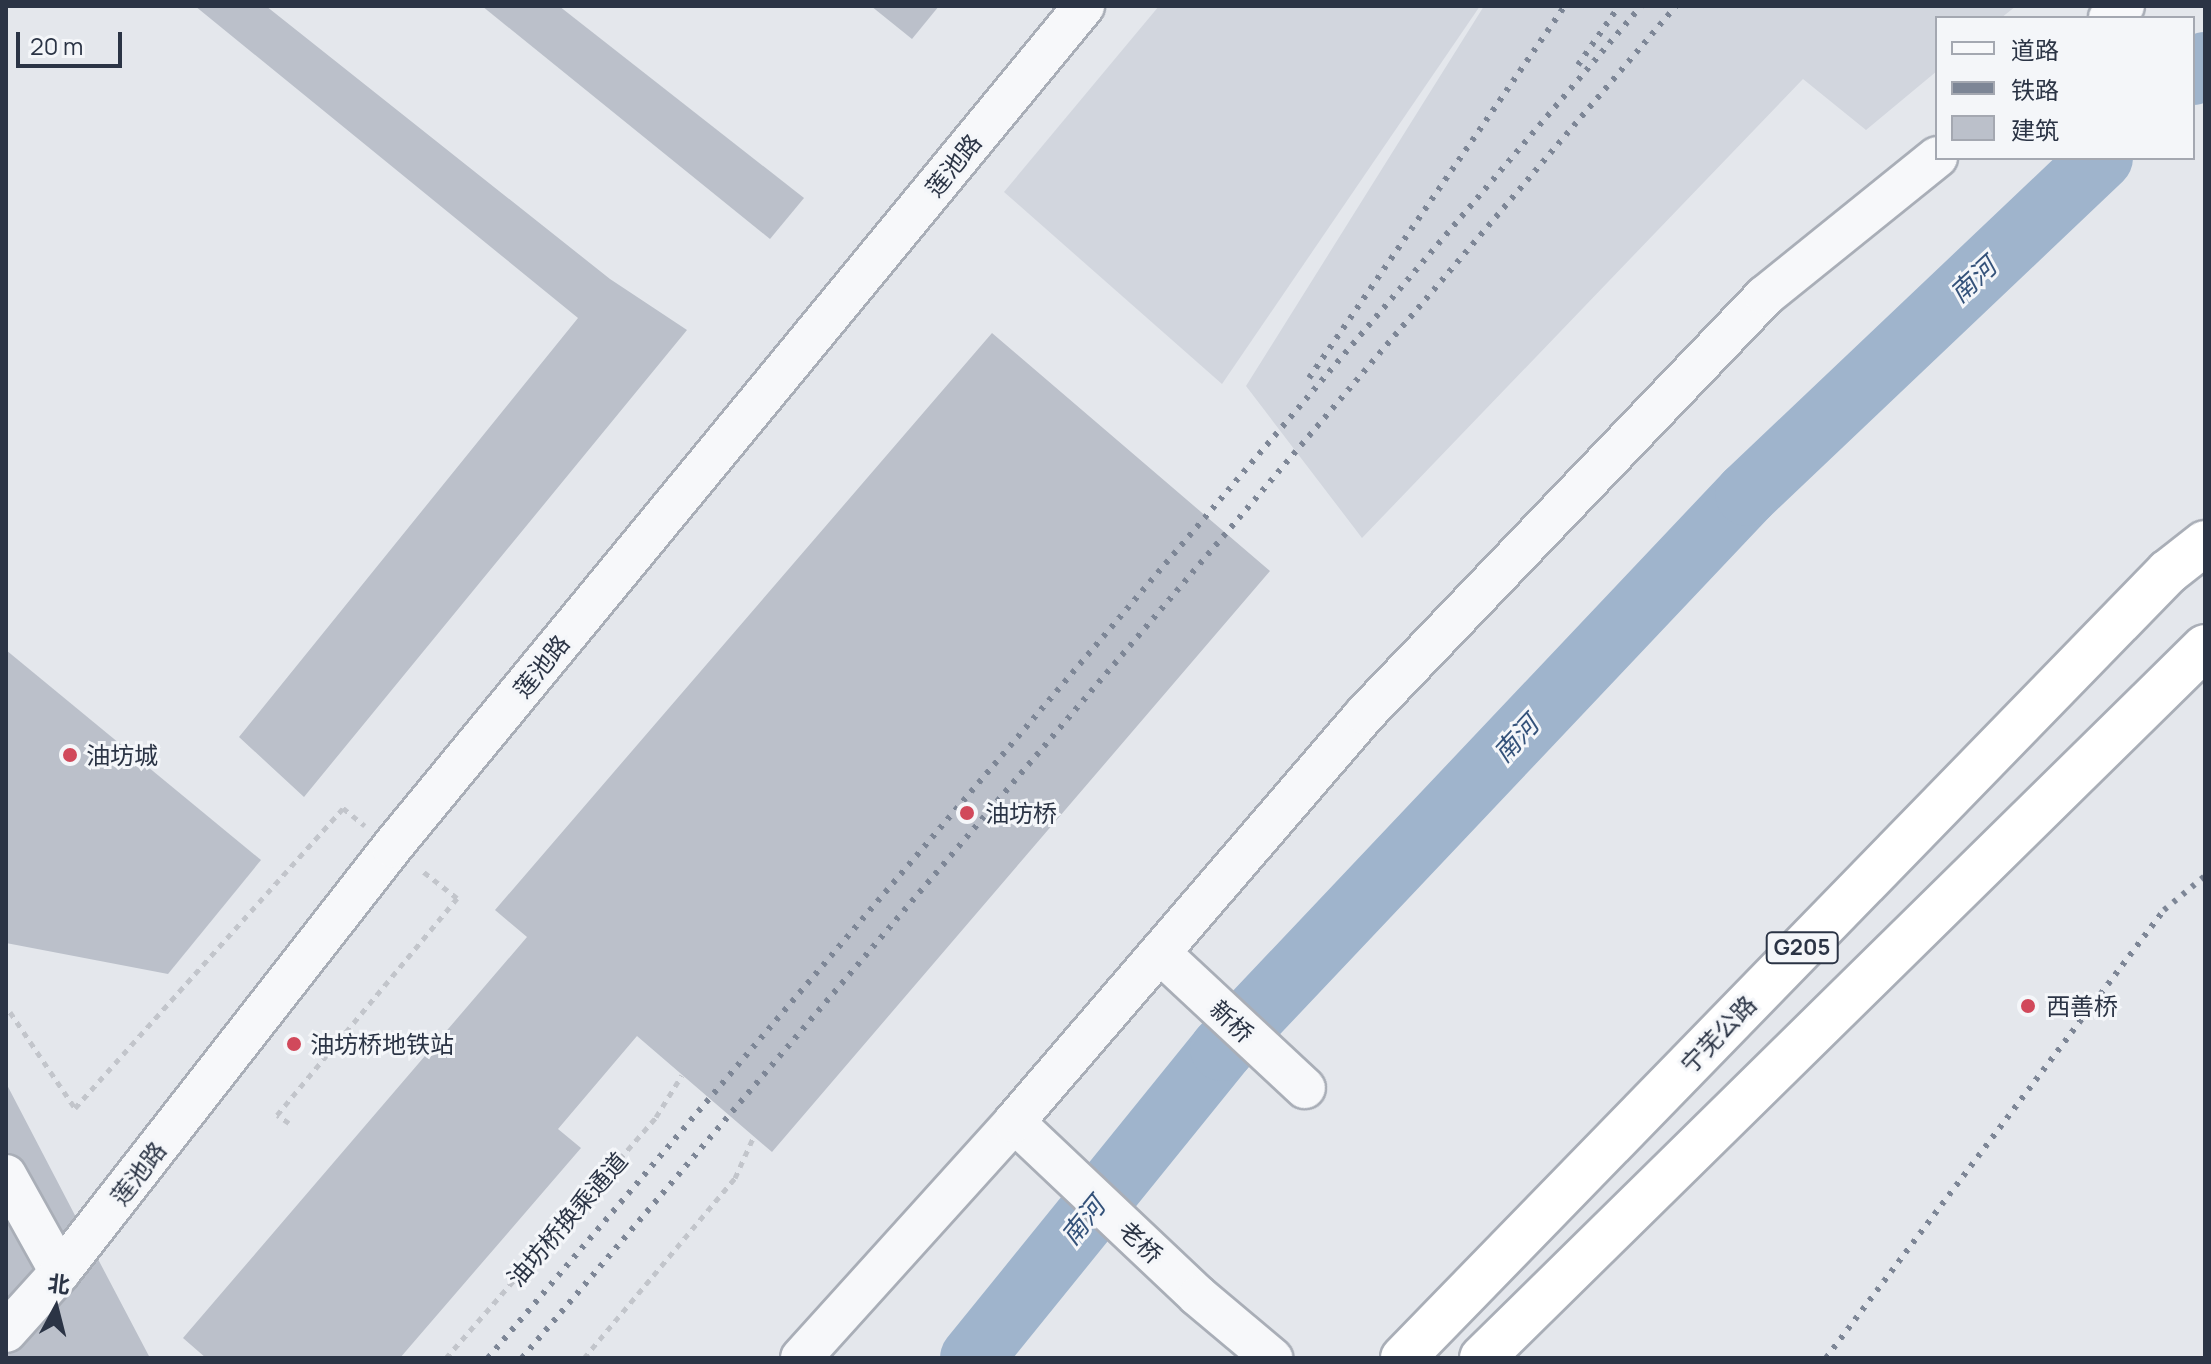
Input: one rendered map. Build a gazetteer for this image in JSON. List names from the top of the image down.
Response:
{
  "streets": {
    "highway": ["G205", "宁芜公路"],
    "street": ["莲池路", "新桥", "老桥"],
    "path": ["油坊桥换乘通道"]
  },
  "water": ["南河"],
  "places": [
    "油坊城",
    "油坊桥",
    "西善桥",
    "油坊桥地铁站"
  ],
  "legend": ["道路", "铁路", "建筑"],
  "scale_bar": "20 m",
  "north": "top"
}
